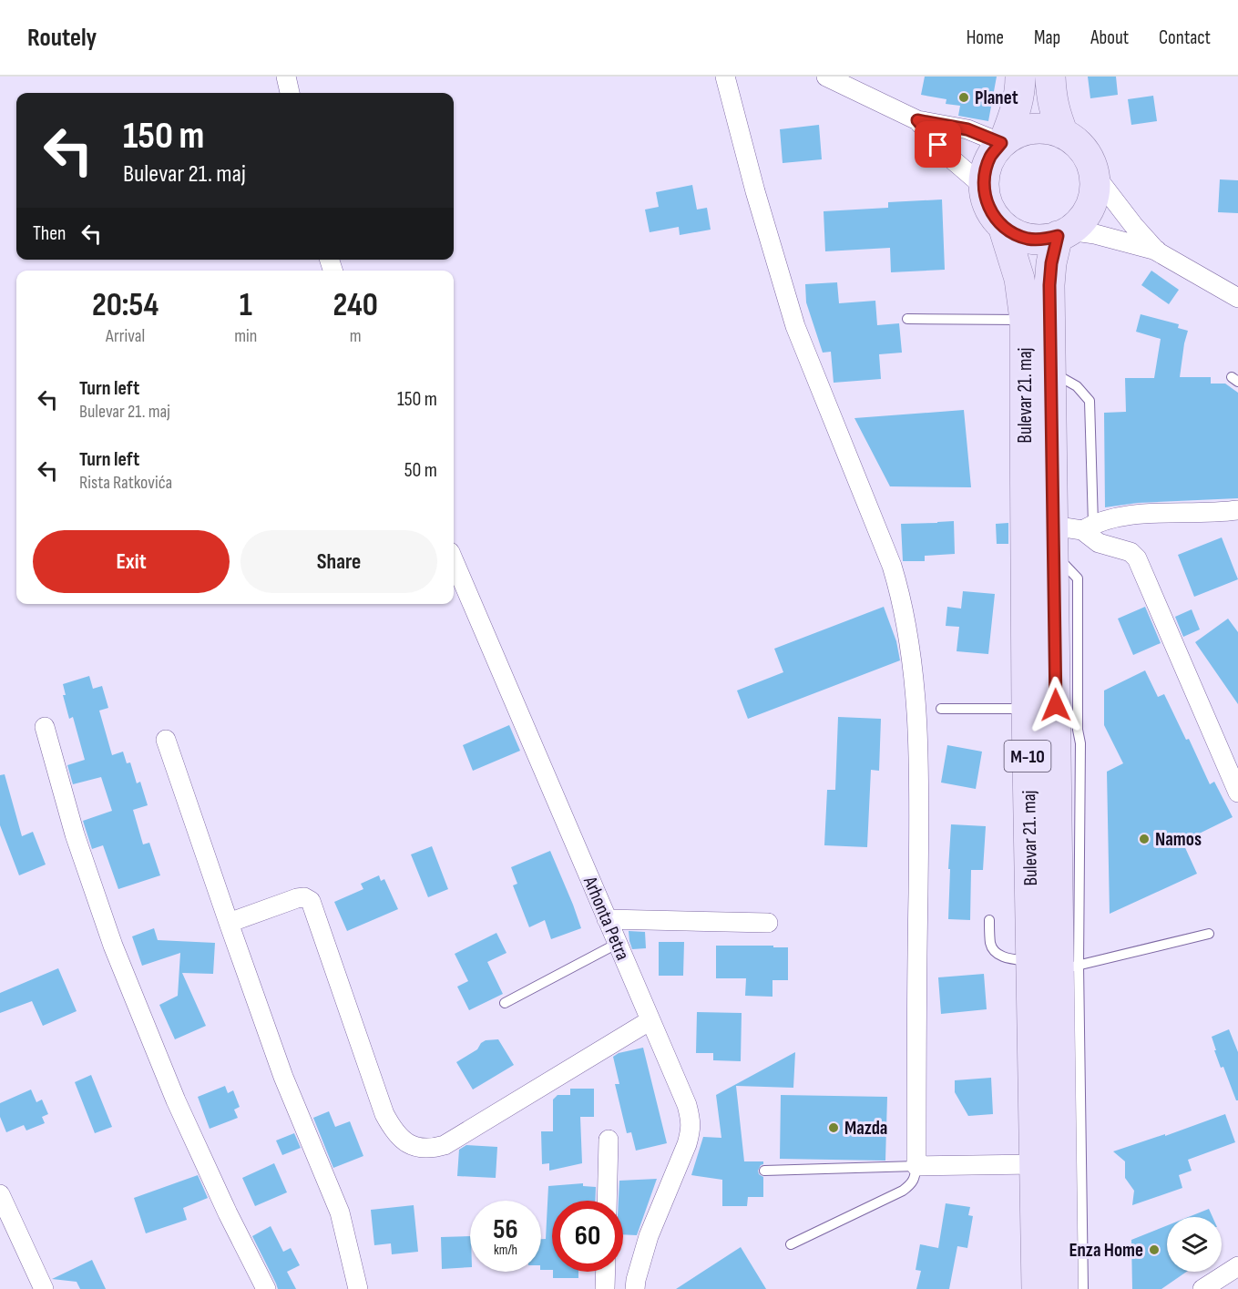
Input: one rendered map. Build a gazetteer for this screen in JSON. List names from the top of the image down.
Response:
{
  "streets": {
    "main road": ["Bulevar 21. maj", "M-10"],
    "street": ["Arhonta Petra"]
  },
  "places": [
    "Planet",
    "Namos",
    "Mazda",
    "Enza Home"
  ],
  "page": {
    "header": "Routely",
    "nav": [
      "Home",
      "Map",
      "About",
      "Contact"
    ],
    "turn": ["150 m", "Bulevar 21. maj"],
    "then": "Then",
    "eta": [
      "20:54",
      "Arrival",
      "1",
      "min",
      "240",
      "m"
    ],
    "list": [
      {
        "name": "Turn left",
        "note": "Bulevar 21. maj",
        "value": "150 m"
      },
      {
        "name": "Turn left",
        "note": "Rista Ratkovića",
        "value": "50 m"
      }
    ],
    "buttons": ["Exit", "Share"],
    "speed": "56 km/h",
    "limit": "60"
  }
}
